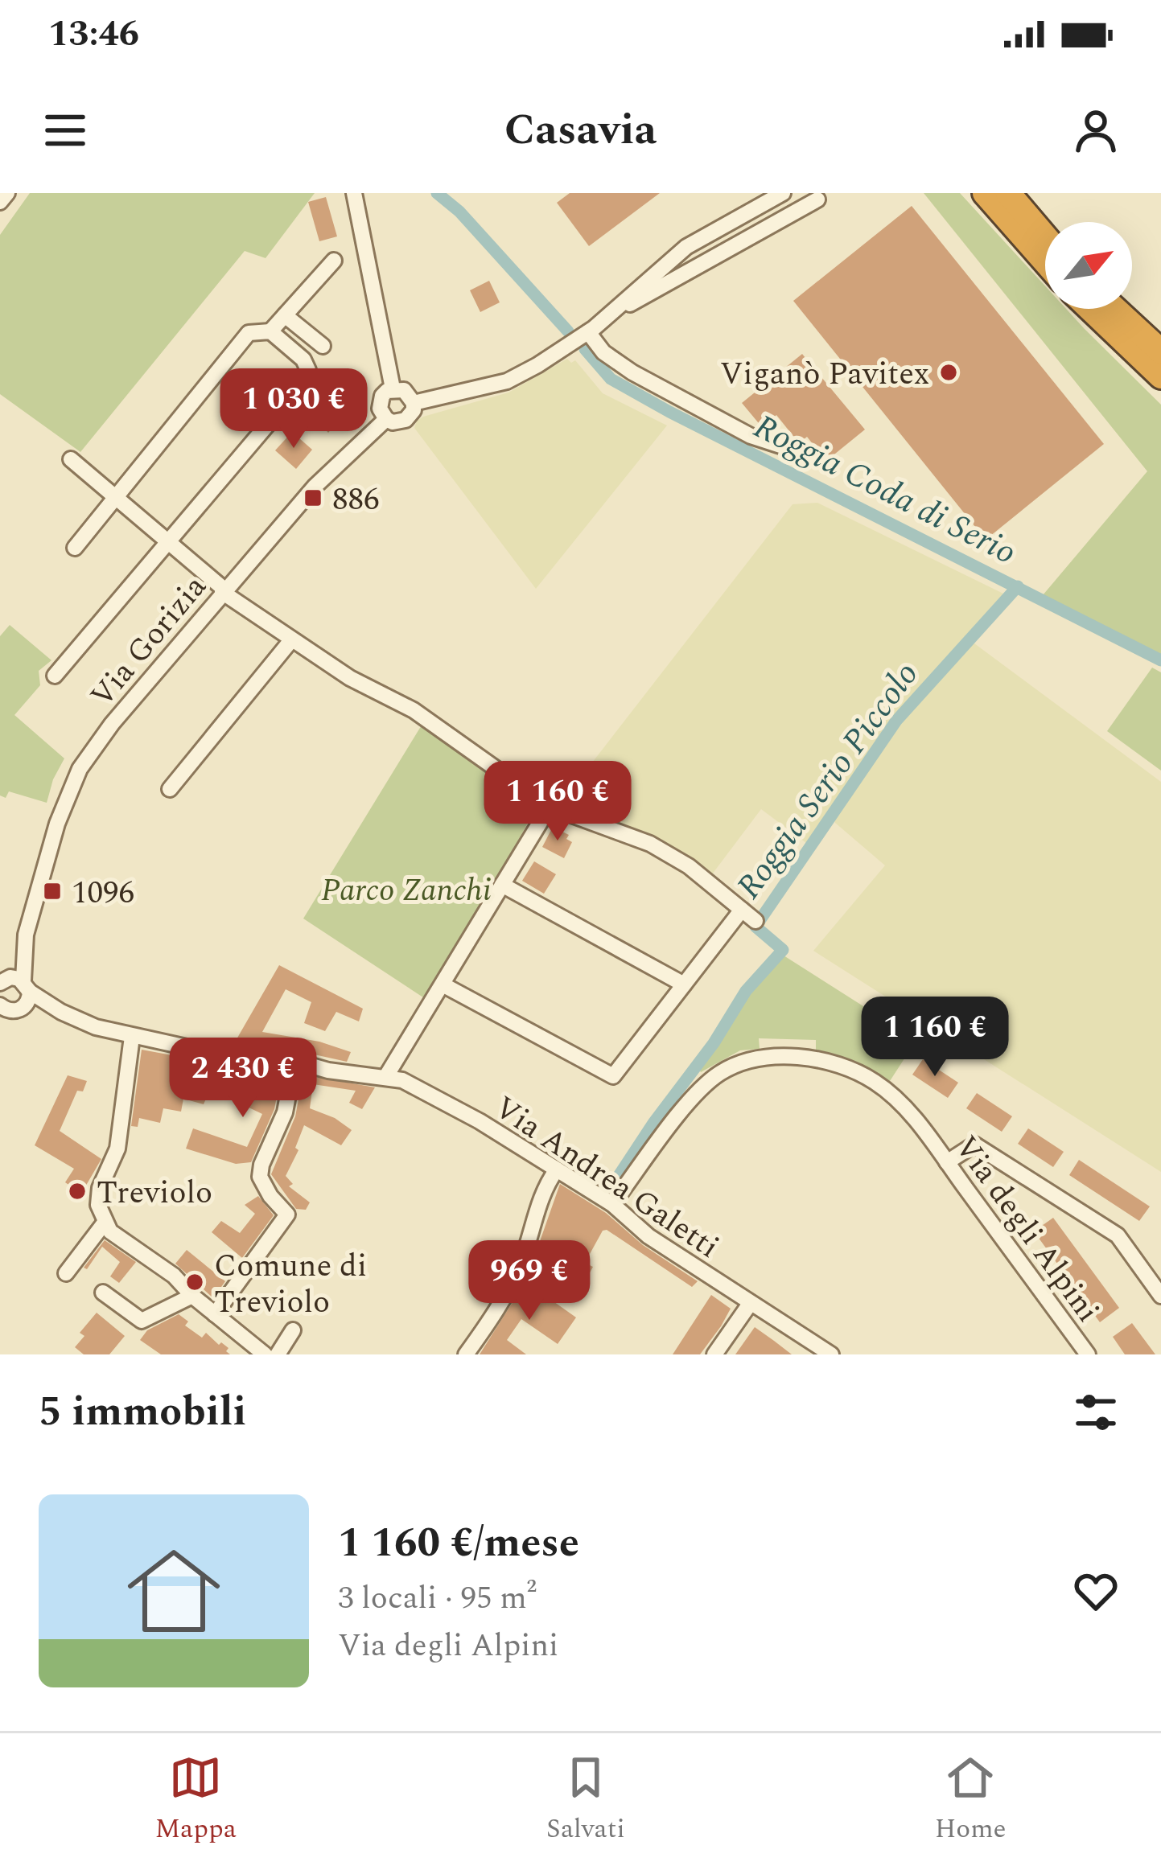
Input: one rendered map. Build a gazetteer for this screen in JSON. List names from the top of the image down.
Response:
{
  "streets": {
    "street": ["Via Gorizia", "Via Andrea Galetti", "Via degli Alpini"]
  },
  "crossings": [
    ["Via Gorizia", "Via Andrea Galetti"],
    ["Via Andrea Galetti", "Via degli Alpini"]
  ],
  "water": ["Roggia Coda di Serio", "Roggia Serio Piccolo"],
  "parks": ["Parco Zanchi"],
  "places": {
    "other": ["Viganò Pavitex", "Treviolo", "Comune di Treviolo"],
    "transit": ["886", "1096"]
  },
  "north": "top right",
  "page": {
    "status": "13:46",
    "header": "Casavia",
    "price": [
      "1 030 €",
      "1 160 €",
      "1 160 €",
      "2 430 €",
      "969 €"
    ],
    "heading": "5 immobili",
    "list": [
      {
        "name": "1 160 €/mese",
        "note": "3 locali · 95 m² · Via degli Alpini"
      }
    ],
    "tabs": ["Mappa", "Salvati", "Home"]
  }
}
